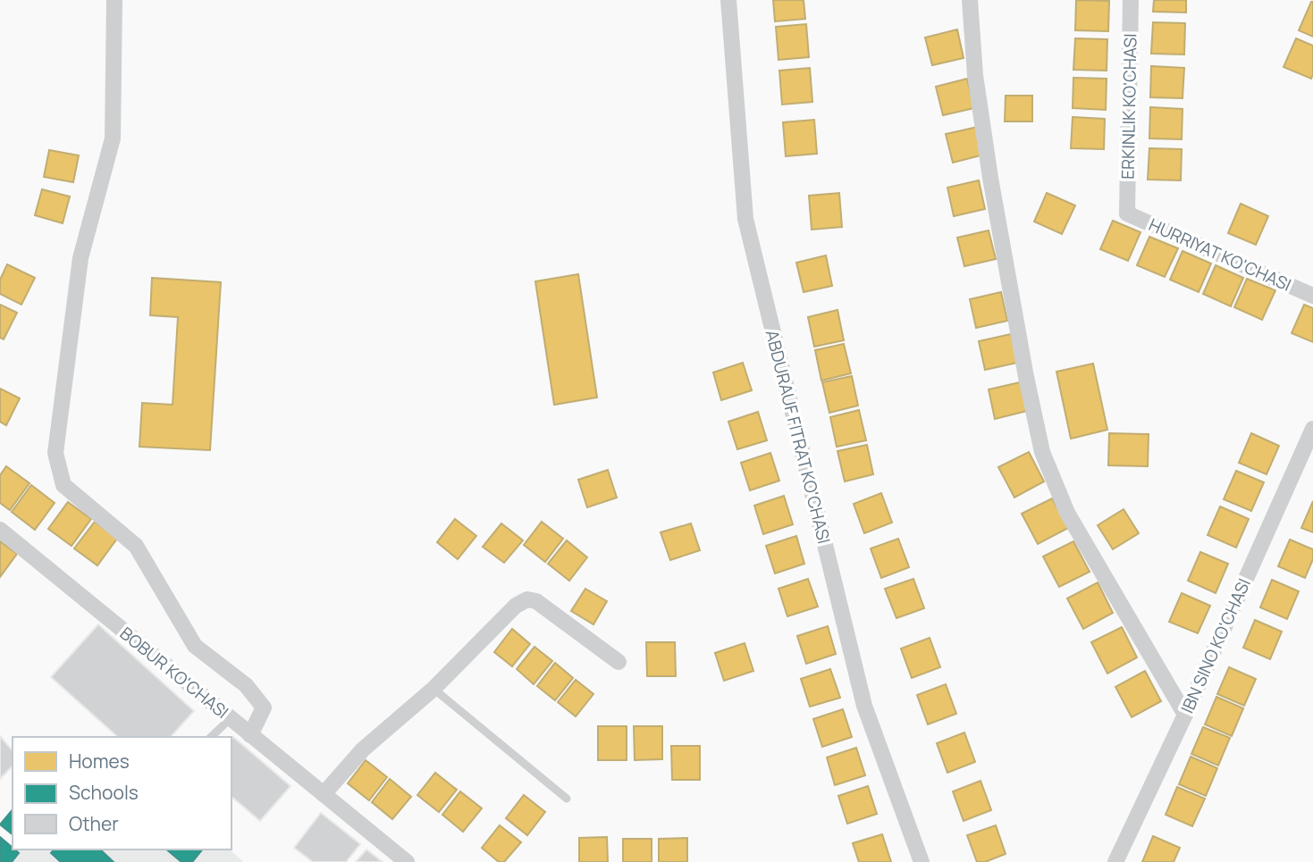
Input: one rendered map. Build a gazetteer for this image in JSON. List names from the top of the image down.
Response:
{
  "streets": {
    "street": [
      "ERKINLIK KO'CHASI",
      "HURRIYAT KO'CHASI",
      "ABDURAUF FITRAT KO'CHASI",
      "IBN SINO KO'CHASI",
      "BOBUR KO'CHASI"
    ]
  },
  "crossings": [
    ["ERKINLIK KO'CHASI", "HURRIYAT KO'CHASI"]
  ],
  "legend": ["Homes", "Schools", "Other"]
}
